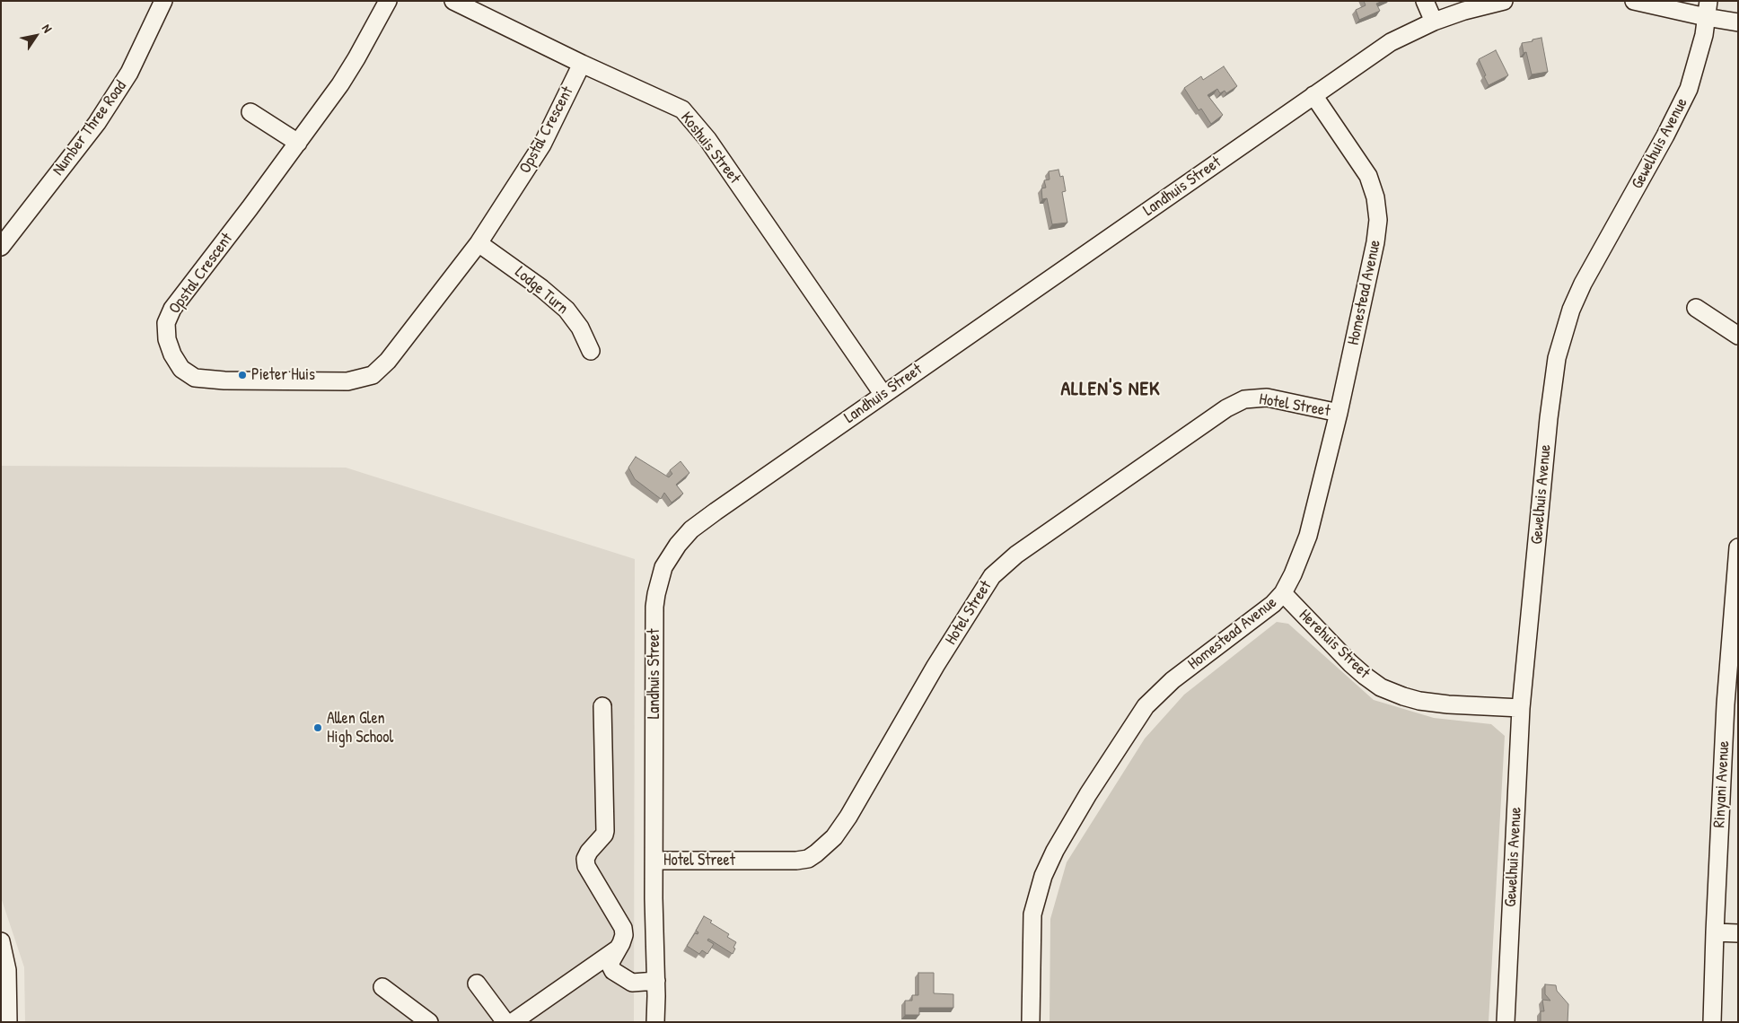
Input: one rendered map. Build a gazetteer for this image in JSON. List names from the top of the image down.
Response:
{
  "streets": {
    "street": [
      "Number Three Road",
      "Opstal Crescent",
      "Gewelhuis Avenue",
      "Koshuis Street",
      "Landhuis Street",
      "Lodge Turn",
      "Homestead Avenue",
      "Hotel Street",
      "Herehuis Street",
      "Rinyani Avenue"
    ]
  },
  "crossings": [
    ["Opstal Crescent", "Koshuis Street"],
    ["Opstal Crescent", "Lodge Turn"],
    ["Gewelhuis Avenue", "Herehuis Street"],
    ["Koshuis Street", "Landhuis Street"],
    ["Landhuis Street", "Homestead Avenue"],
    ["Landhuis Street", "Hotel Street"],
    ["Homestead Avenue", "Hotel Street"],
    ["Homestead Avenue", "Herehuis Street"]
  ],
  "districts": ["ALLEN'S NEK"],
  "places": ["Pieter Huis", "Allen Glen High School"],
  "north": "top right"
}
